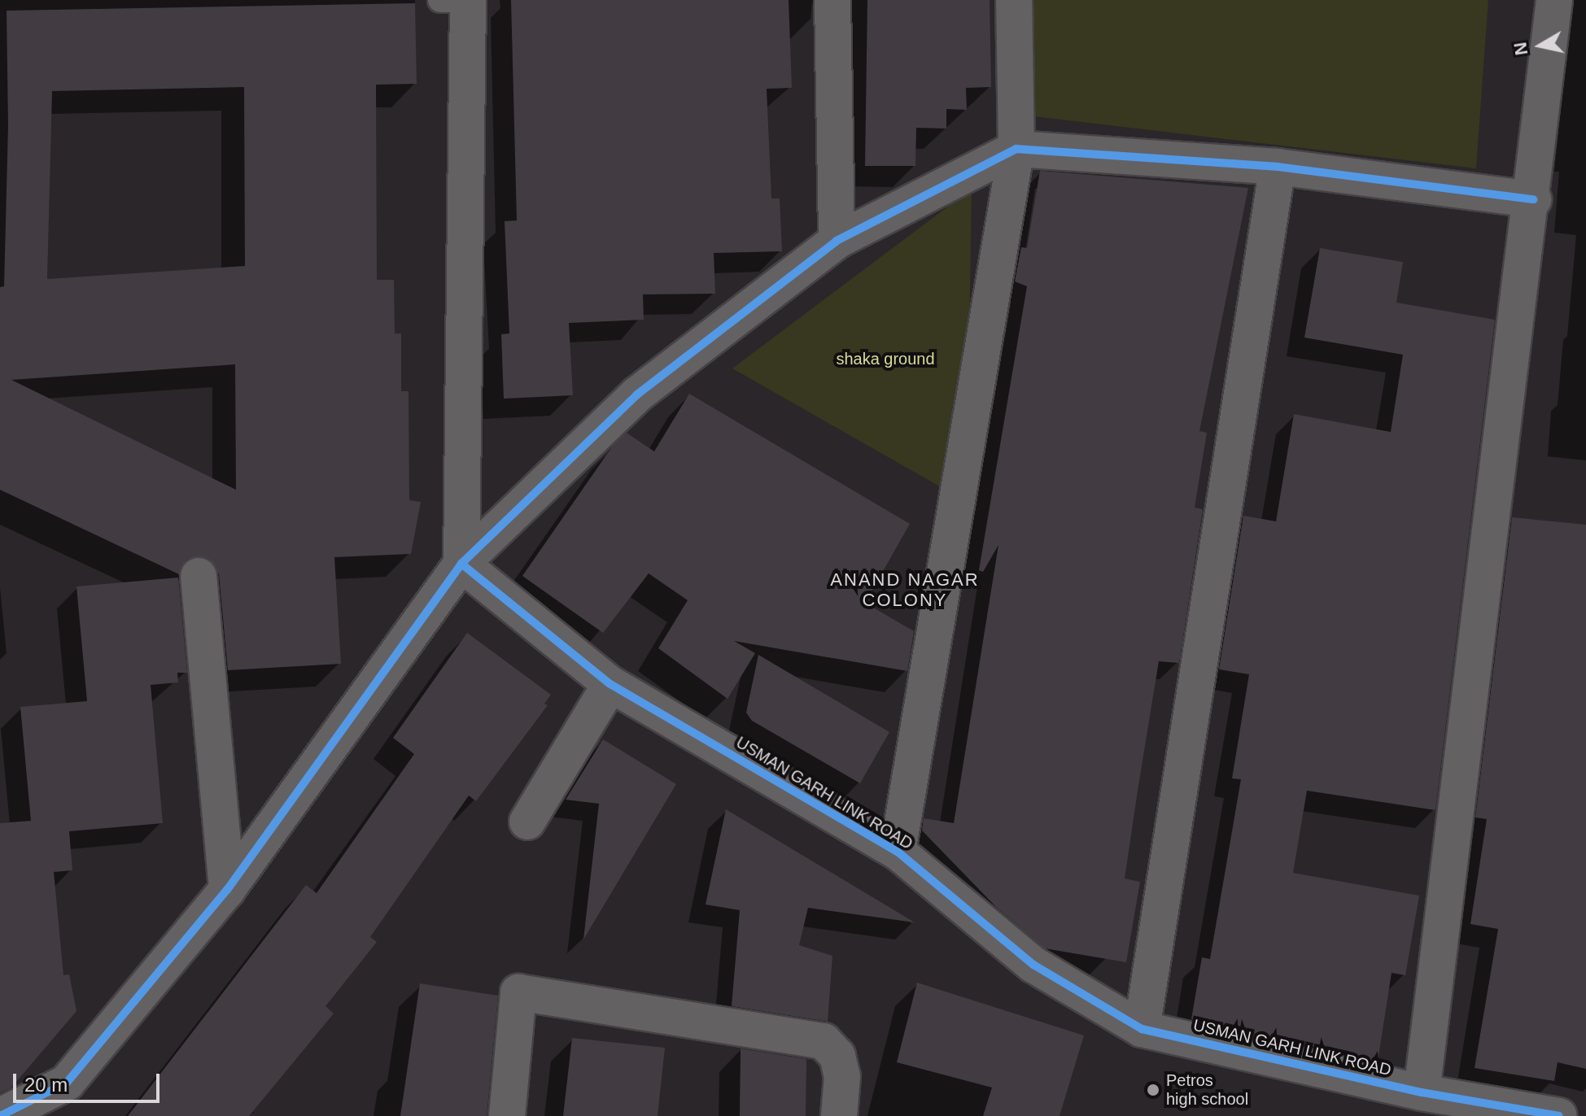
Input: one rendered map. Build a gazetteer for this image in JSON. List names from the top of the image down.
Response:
{
  "streets": {
    "street": ["USMAN GARH LINK ROAD"]
  },
  "districts": ["ANAND NAGAR COLONY"],
  "parks": ["shaka ground"],
  "places": ["Petros high school"],
  "scale_bar": "20 m",
  "north": "left"
}
